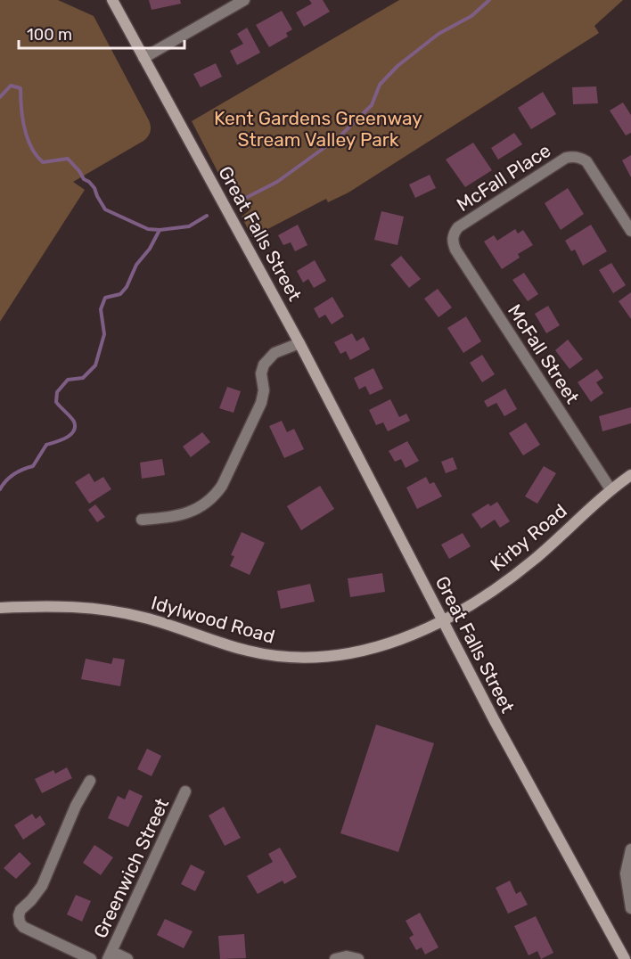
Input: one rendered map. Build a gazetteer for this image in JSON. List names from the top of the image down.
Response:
{
  "streets": {
    "main road": ["Great Falls Street", "Kirby Road", "Idylwood Road"],
    "street": ["McFall Place", "McFall Street", "Greenwich Street"]
  },
  "crossings": [
    ["McFall Place", "McFall Street"],
    ["Great Falls Street", "Kirby Road"],
    ["Great Falls Street", "Idylwood Road"],
    ["McFall Street", "Kirby Road"],
    ["Kirby Road", "Idylwood Road"]
  ],
  "parks": ["Kent Gardens Greenway Stream Valley Park"],
  "scale_bar": "100 m"
}
